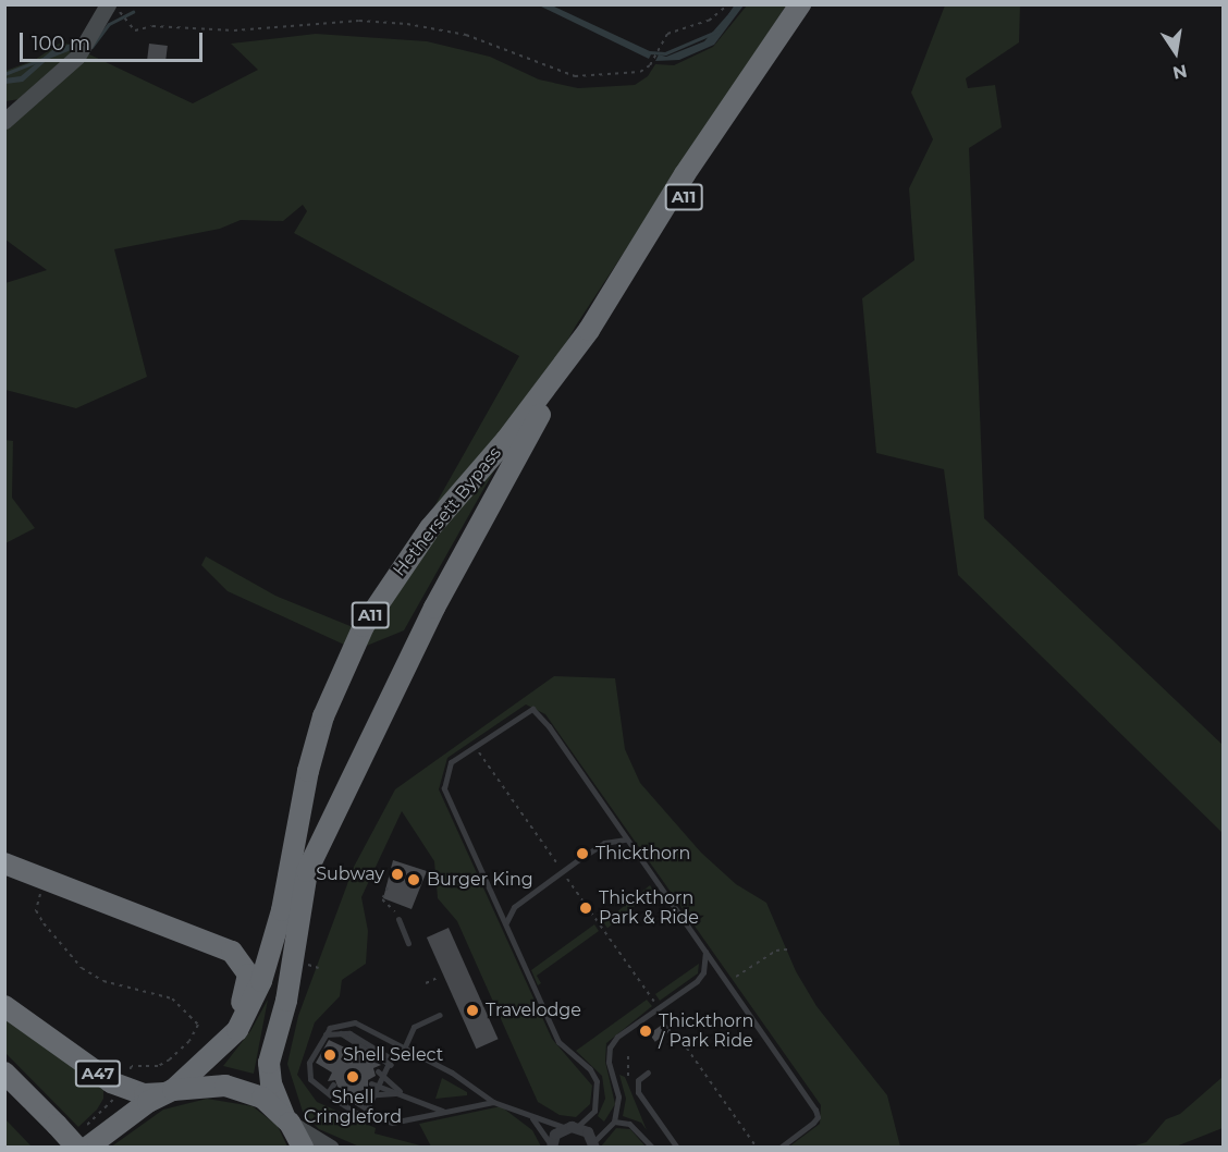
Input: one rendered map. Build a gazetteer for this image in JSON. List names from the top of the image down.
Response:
{
  "streets": {
    "highway": ["A11", "Hethersett Bypass", "A47"]
  },
  "crossings": [
    ["Hethersett Bypass", "A47"]
  ],
  "places": [
    "Thickthorn",
    "Subway",
    "Burger King",
    "Thickthorn Park & Ride",
    "Travelodge",
    "Thickthorn / Park Ride",
    "Shell Select",
    "Shell Cringleford"
  ],
  "scale_bar": "100 m",
  "north": "bottom"
}
